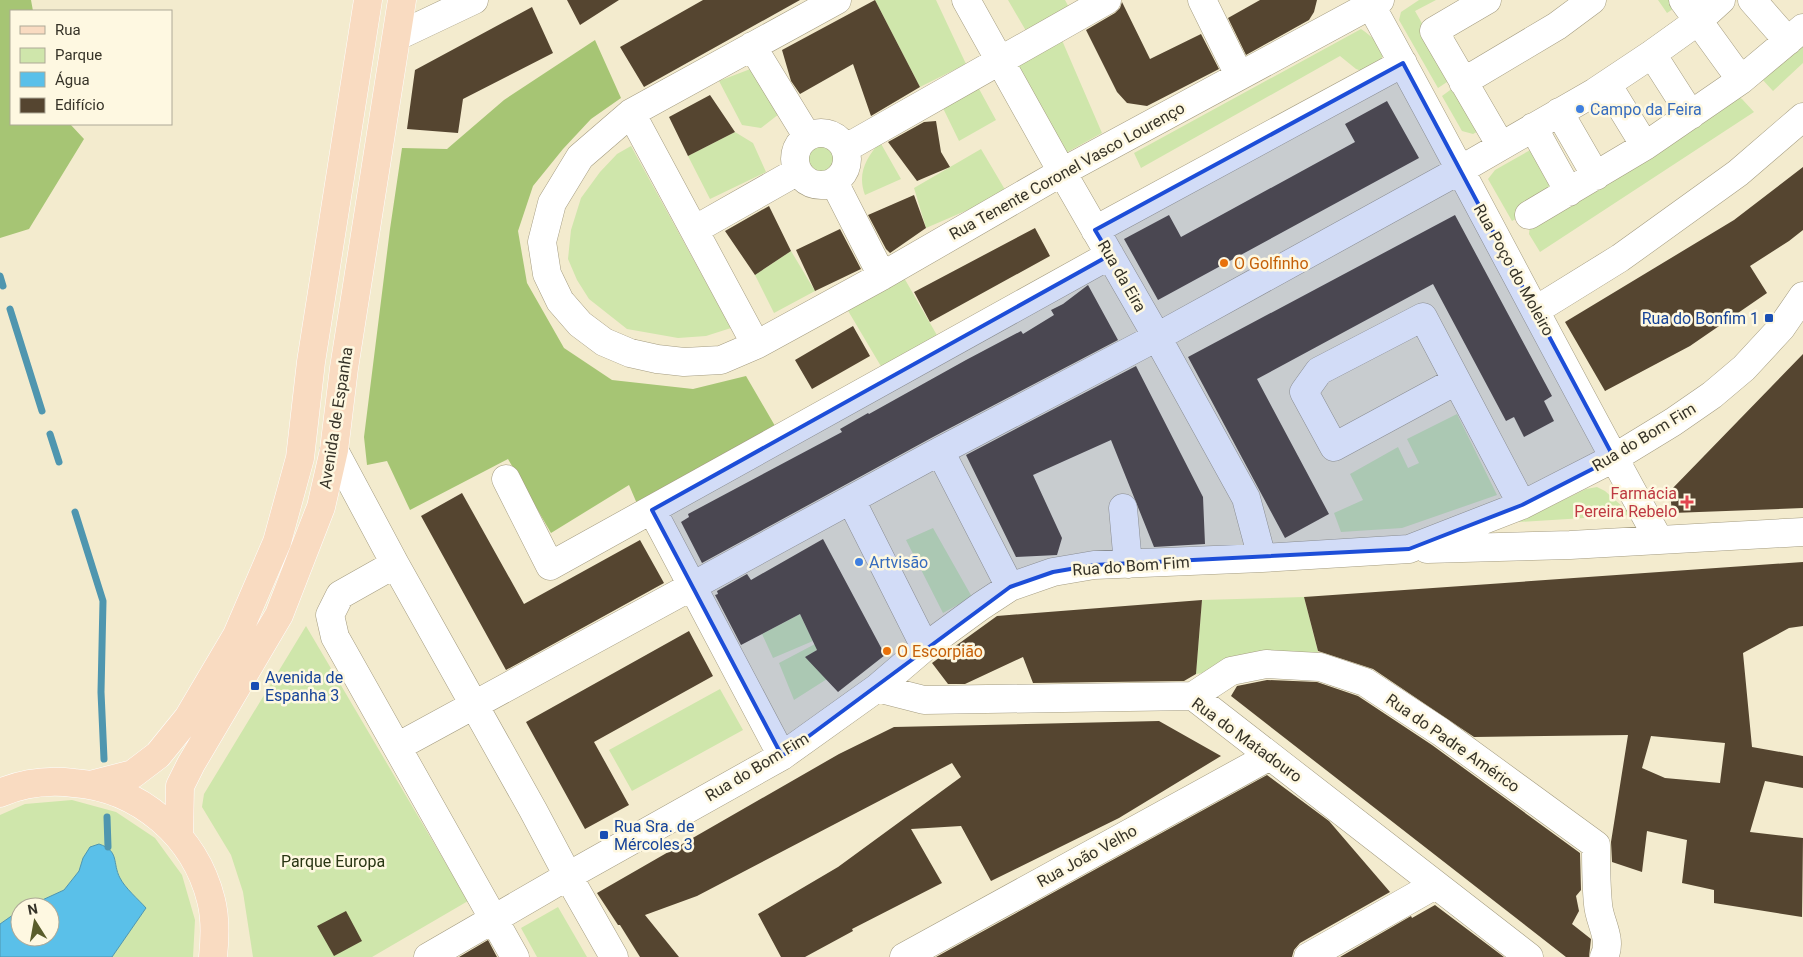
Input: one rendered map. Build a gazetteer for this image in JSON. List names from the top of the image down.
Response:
{
  "streets": {
    "main road": ["Avenida de Espanha"],
    "street": [
      "Rua Tenente Coronel Vasco Lourenço",
      "Rua Poço do Moleiro",
      "Rua da Eira",
      "Rua do Bom Fim",
      "Rua do Matadouro",
      "Rua do Padre Américo",
      "Rua João Velho"
    ]
  },
  "crossings": [
    ["Rua Tenente Coronel Vasco Lourenço", "Rua Poço do Moleiro"],
    ["Rua Tenente Coronel Vasco Lourenço", "Rua da Eira"],
    ["Rua Poço do Moleiro", "Rua do Bom Fim"],
    ["Rua da Eira", "Rua do Bom Fim"],
    ["Rua do Bom Fim", "Rua do Matadouro"],
    ["Rua do Matadouro", "Rua do Padre Américo"],
    ["Rua do Matadouro", "Rua João Velho"]
  ],
  "parks": ["Parque Europa"],
  "places": {
    "other": [
      "Campo da Feira",
      "O Golfinho",
      "Artvisão",
      "O Escorpião"
    ],
    "transit": ["Rua do Bonfim 1", "Avenida de Espanha 3", "Rua Sra. de Mércoles 3"],
    "health": ["Farmácia Pereira Rebelo"]
  },
  "legend": [
    "Rua",
    "Parque",
    "Água",
    "Edifício"
  ],
  "north": "top"
}
